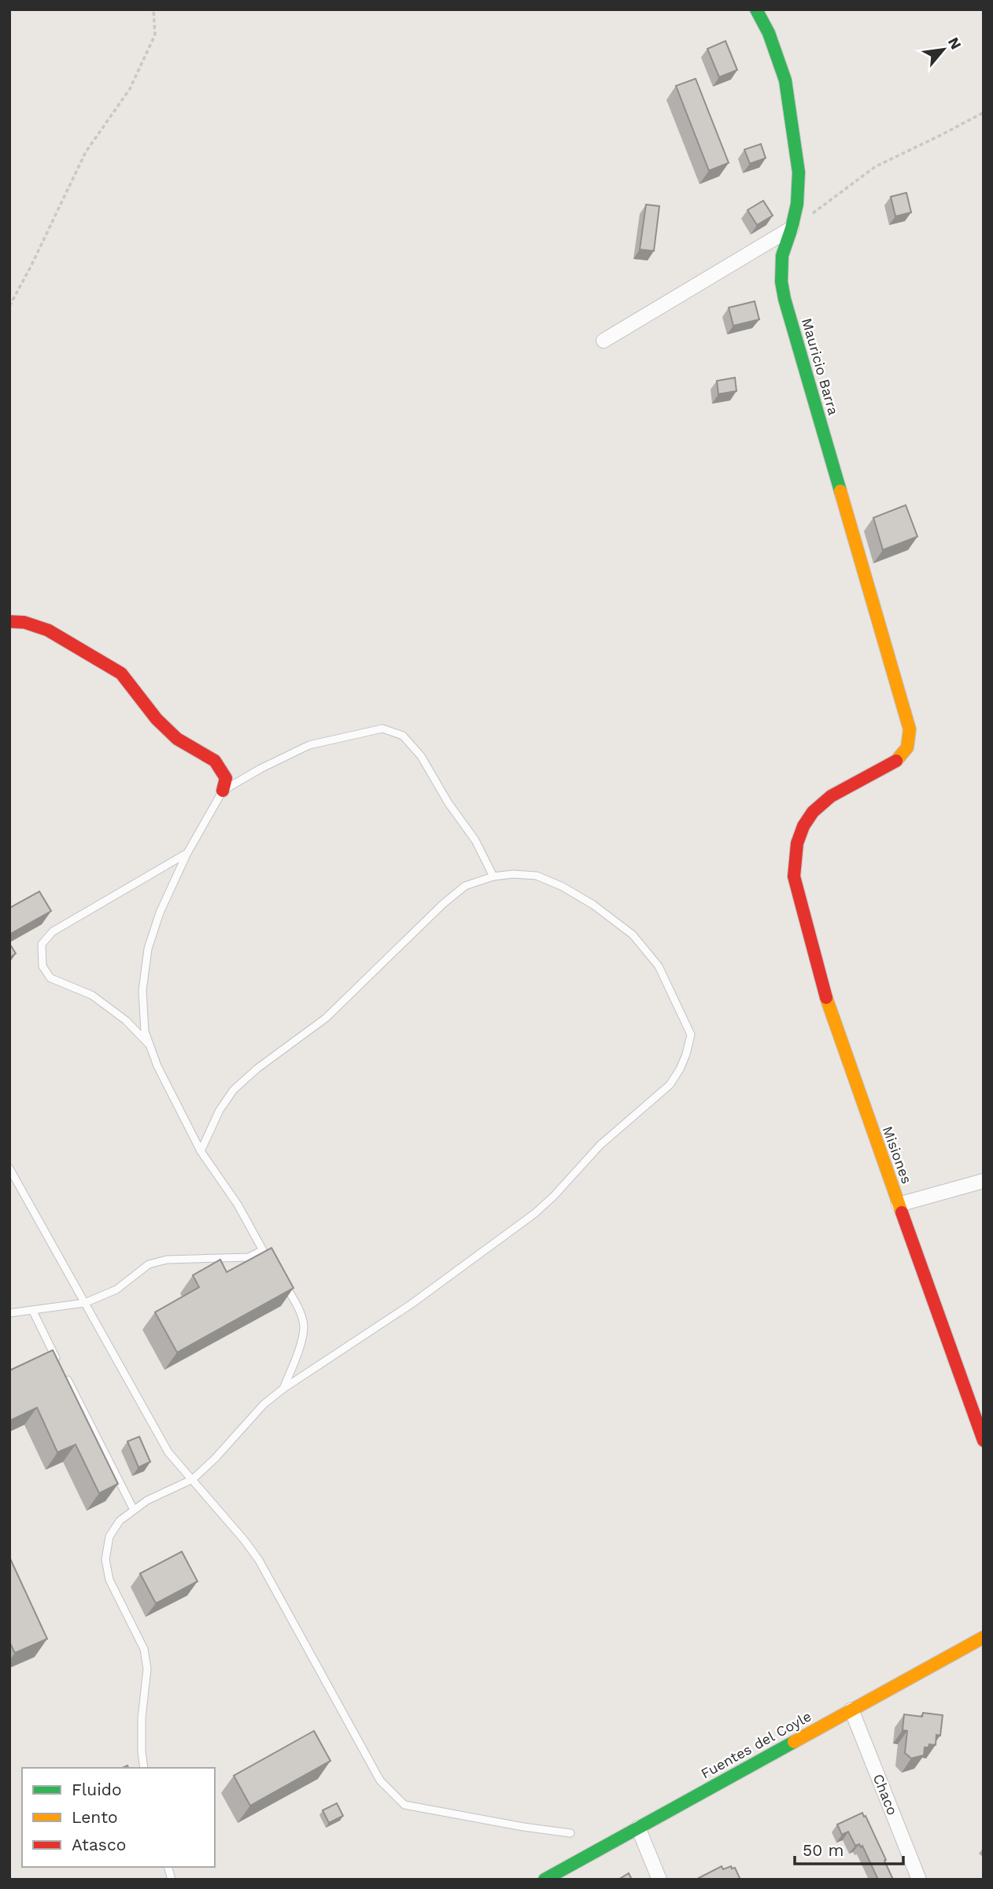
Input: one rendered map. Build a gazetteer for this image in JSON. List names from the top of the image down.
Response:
{
  "streets": {
    "street": [
      "Mauricio Barra",
      "Misiones",
      "Fuentes del Coyle",
      "Chaco"
    ]
  },
  "crossings": [
    ["Mauricio Barra", "Misiones"],
    ["Fuentes del Coyle", "Chaco"]
  ],
  "legend": ["Fluido", "Lento", "Atasco"],
  "scale_bar": "50 m",
  "north": "top right"
}
